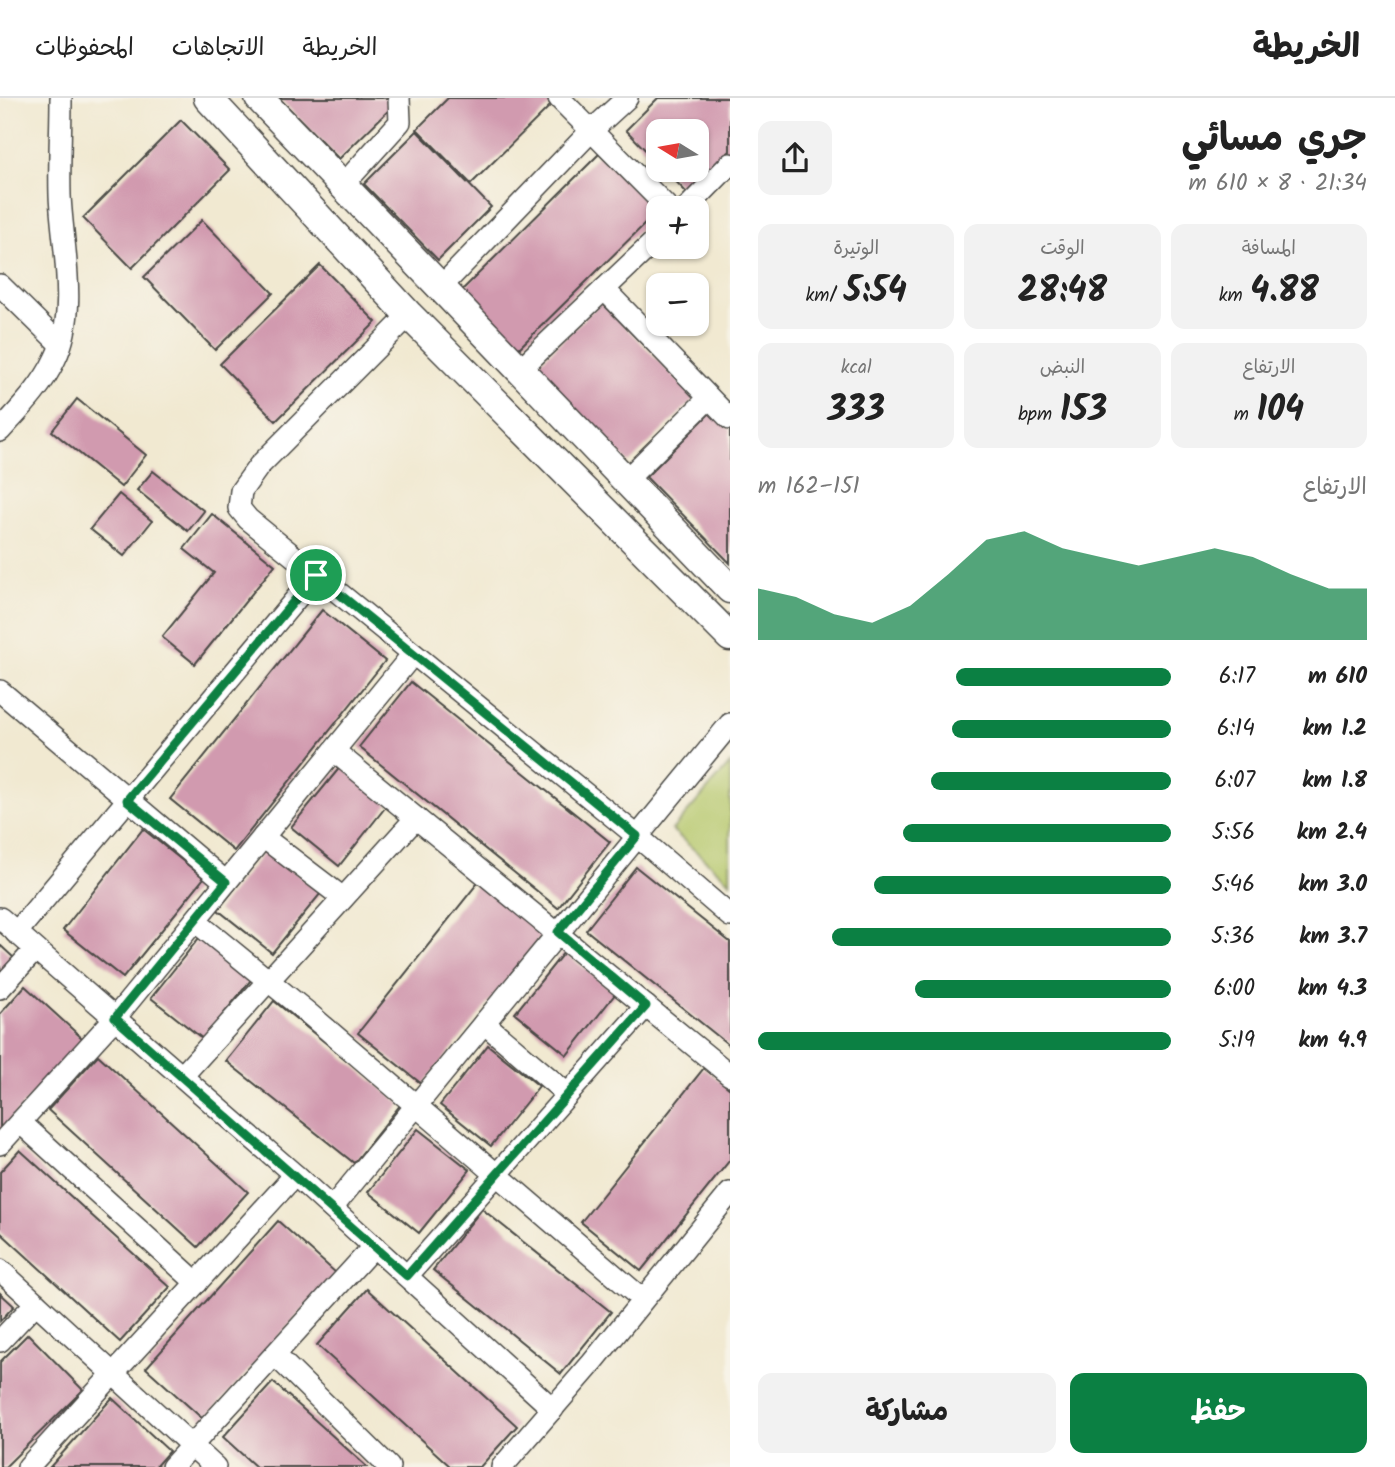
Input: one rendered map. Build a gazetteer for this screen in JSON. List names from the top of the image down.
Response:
{
  "north": "left",
  "page": {
    "header": "الخريطة",
    "nav": ["الخريطة", "الاتجاهات", "المحفوظات"],
    "heading": ["جري مسائي", "21:34 · 8 × 610 m"],
    "map_buttons": ["+", "−"],
    "stats": [
      ["المسافة", "4.88 km"],
      ["الوقت", "28:48"],
      ["الوتيرة", "5:54 /km"],
      ["الارتفاع", "104 m"],
      ["النبض", "153 bpm"],
      ["kcal", "333"]
    ],
    "chart": ["الارتفاع", "151–162 m"],
    "list": [
      {
        "name": "610 m",
        "note": "6:17"
      },
      {
        "name": "1.2 km",
        "note": "6:14"
      },
      {
        "name": "1.8 km",
        "note": "6:07"
      },
      {
        "name": "2.4 km",
        "note": "5:56"
      },
      {
        "name": "3.0 km",
        "note": "5:46"
      },
      {
        "name": "3.7 km",
        "note": "5:36"
      },
      {
        "name": "4.3 km",
        "note": "6:00"
      },
      {
        "name": "4.9 km",
        "note": "5:19"
      }
    ],
    "buttons": ["حفظ", "مشاركة"]
  }
}
